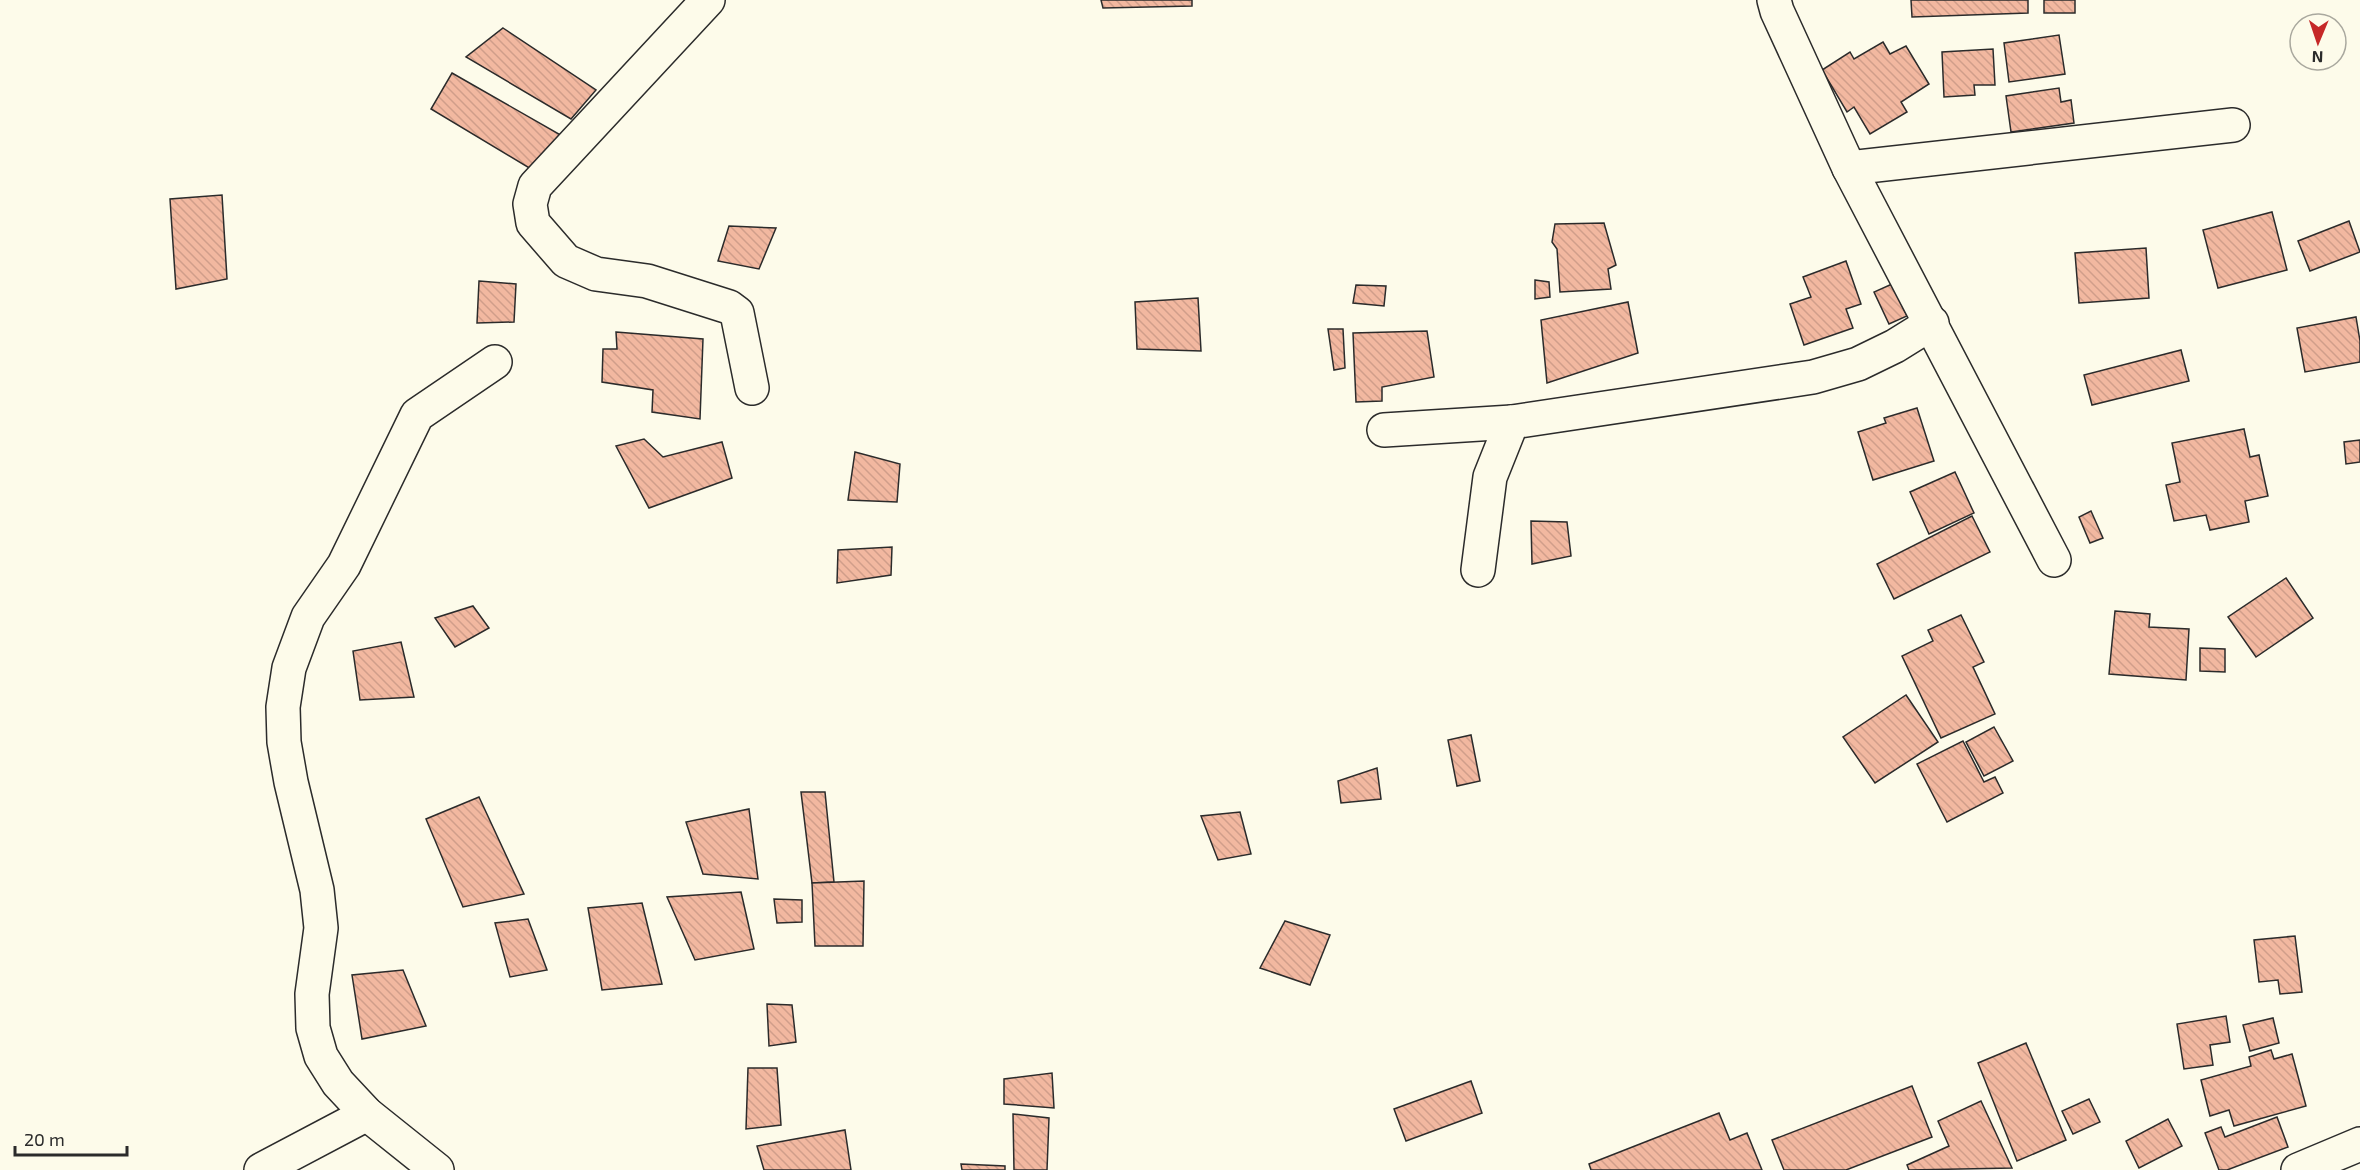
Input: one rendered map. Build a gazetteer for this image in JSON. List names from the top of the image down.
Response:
{
  "scale_bar": "20 m",
  "north": "bottom"
}
